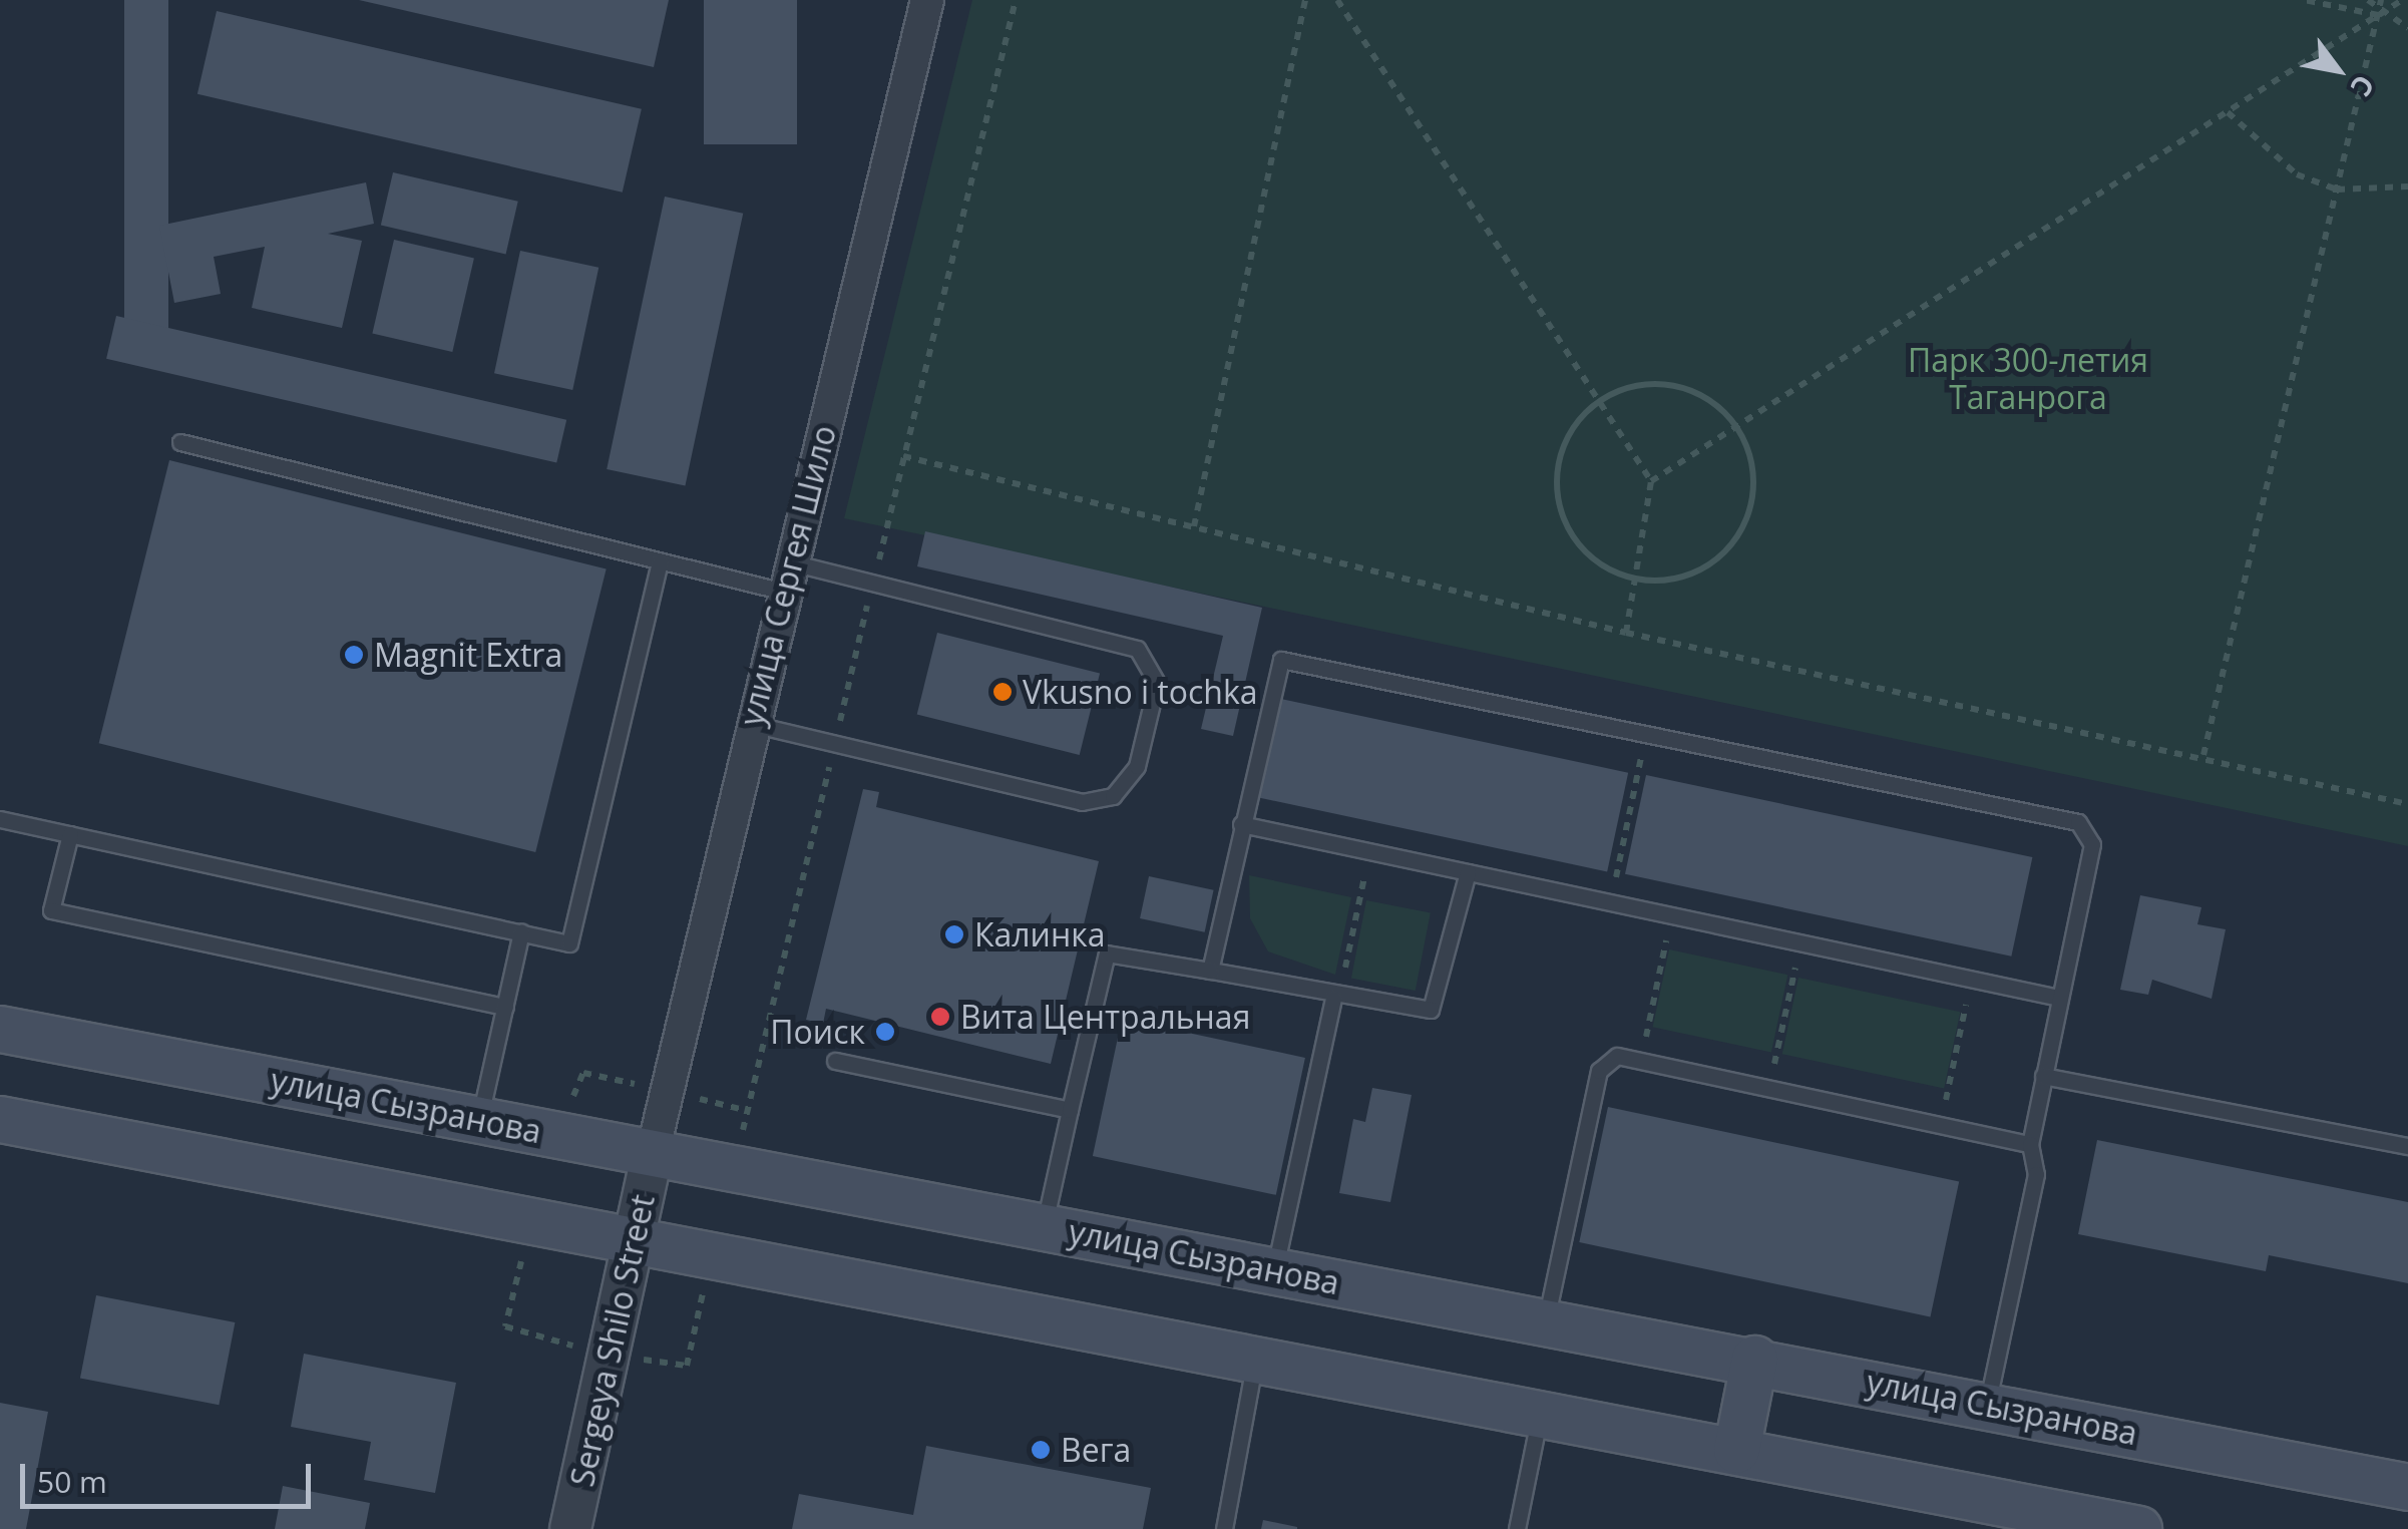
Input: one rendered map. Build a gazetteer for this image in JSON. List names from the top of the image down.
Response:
{
  "streets": {
    "main road": ["улица Сызранова"],
    "street": ["улица Сергея Шило", "Sergeya Shilo Street"]
  },
  "crossings": [
    ["улица Сергея Шило", "улица Сызранова"],
    ["улица Сергея Шило", "Sergeya Shilo Street"],
    ["улица Сызранова", "Sergeya Shilo Street"]
  ],
  "parks": ["Парк 300-летия Таганрога"],
  "places": [
    "Magnit Extra",
    "Vkusno i tochka",
    "Калинка",
    "Вита Центральная",
    "Поиск",
    "Вега"
  ],
  "scale_bar": "50 m",
  "north": "bottom right"
}
